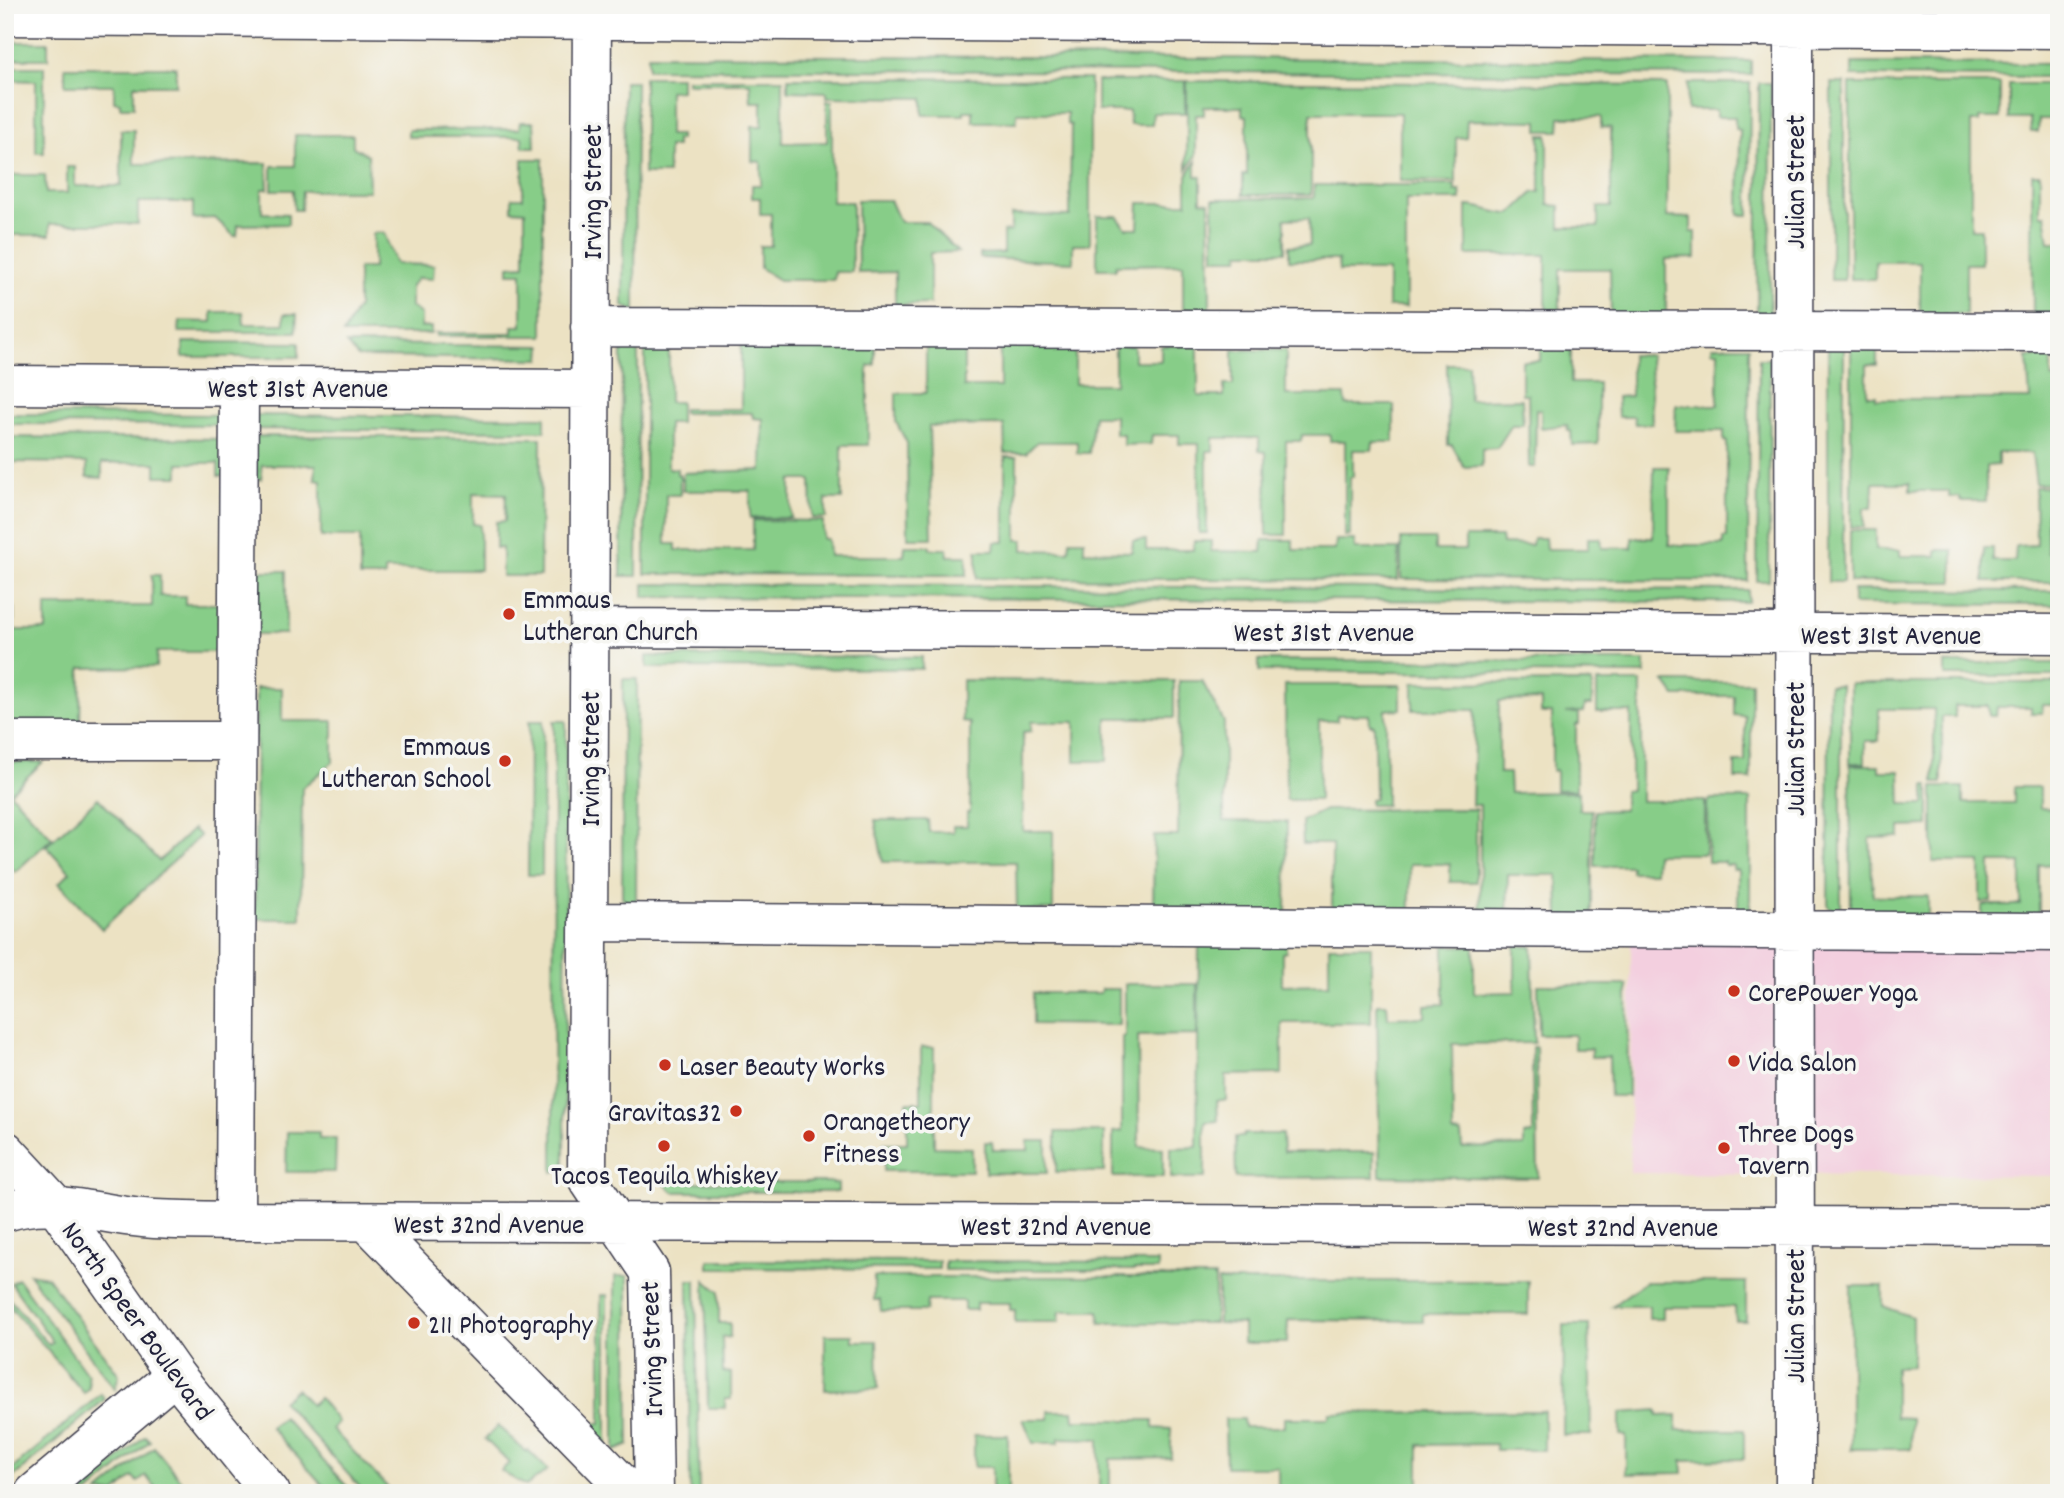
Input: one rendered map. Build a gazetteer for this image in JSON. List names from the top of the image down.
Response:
{
  "streets": {
    "street": [
      "Julian Street",
      "Irving Street",
      "West 31st Avenue",
      "West 32nd Avenue",
      "North Speer Boulevard"
    ]
  },
  "crossings": [
    ["Julian Street", "West 31st Avenue"],
    ["Julian Street", "West 32nd Avenue"],
    ["Irving Street", "West 31st Avenue"],
    ["Irving Street", "West 32nd Avenue"],
    ["West 32nd Avenue", "North Speer Boulevard"]
  ],
  "places": [
    "Emmaus Lutheran Church",
    "Emmaus Lutheran School",
    "CorePower Yoga",
    "Vida Salon",
    "Laser Beauty Works",
    "Gravitas32",
    "Orangetheory Fitness",
    "Tacos Tequila Whiskey",
    "Three Dogs Tavern",
    "211 Photography"
  ]
}
